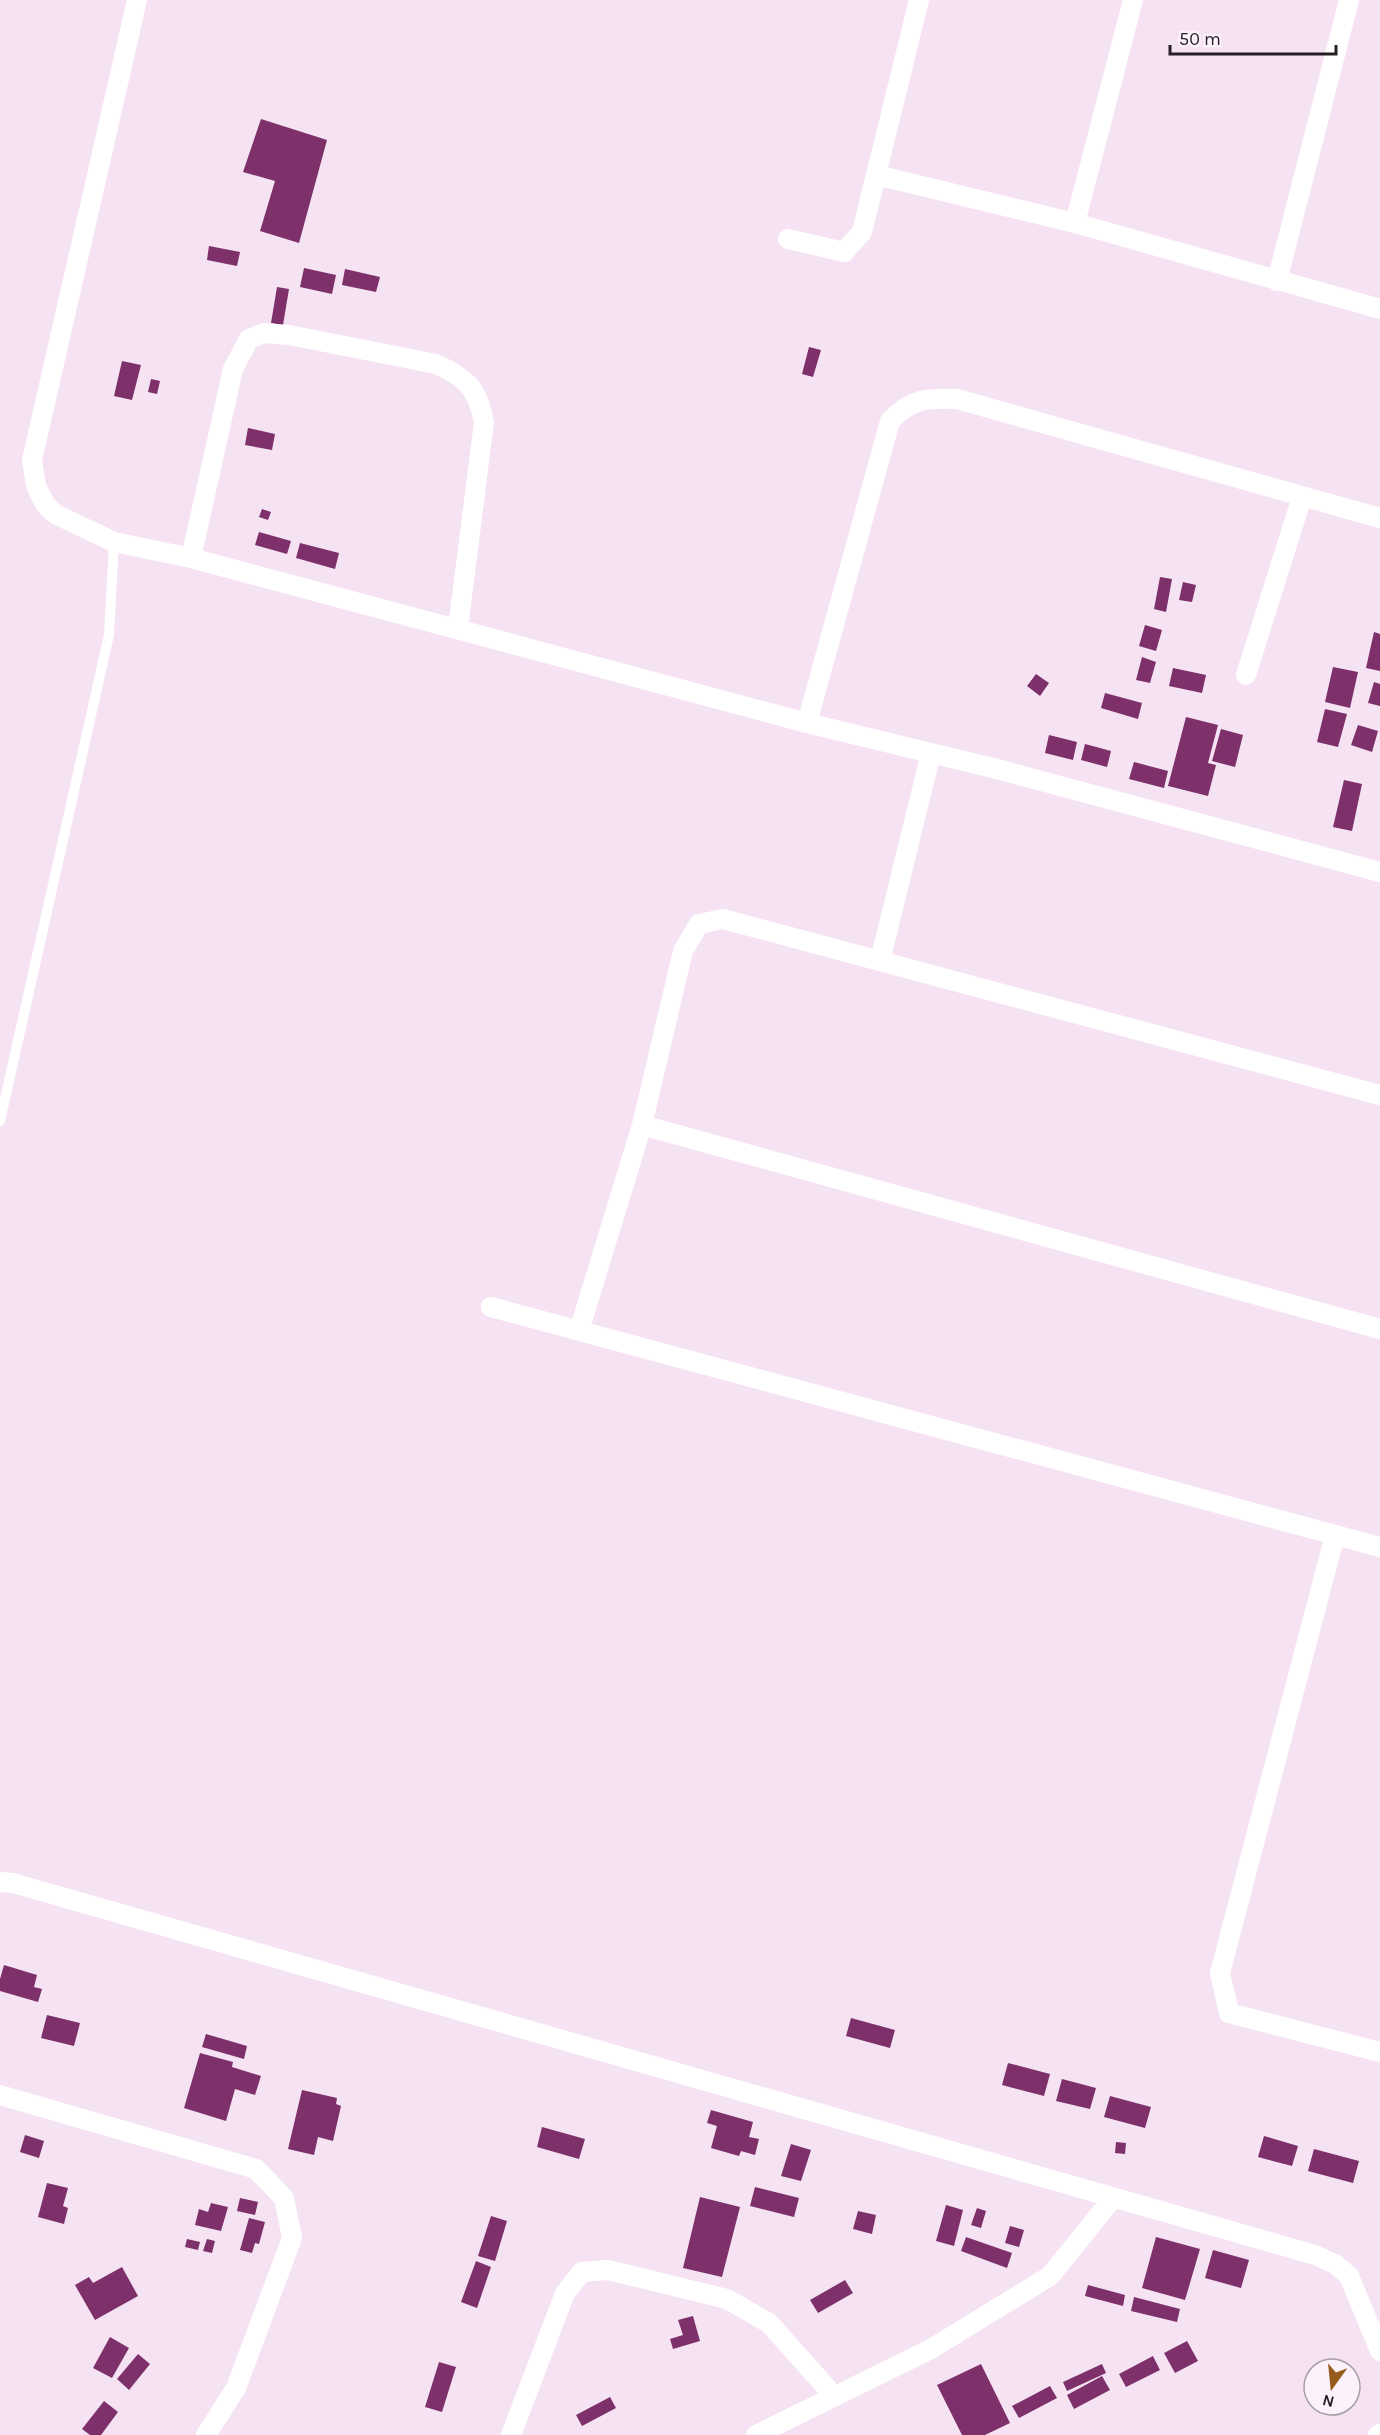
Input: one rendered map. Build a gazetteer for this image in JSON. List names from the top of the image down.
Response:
{
  "scale_bar": "50 m",
  "north": "bottom"
}
